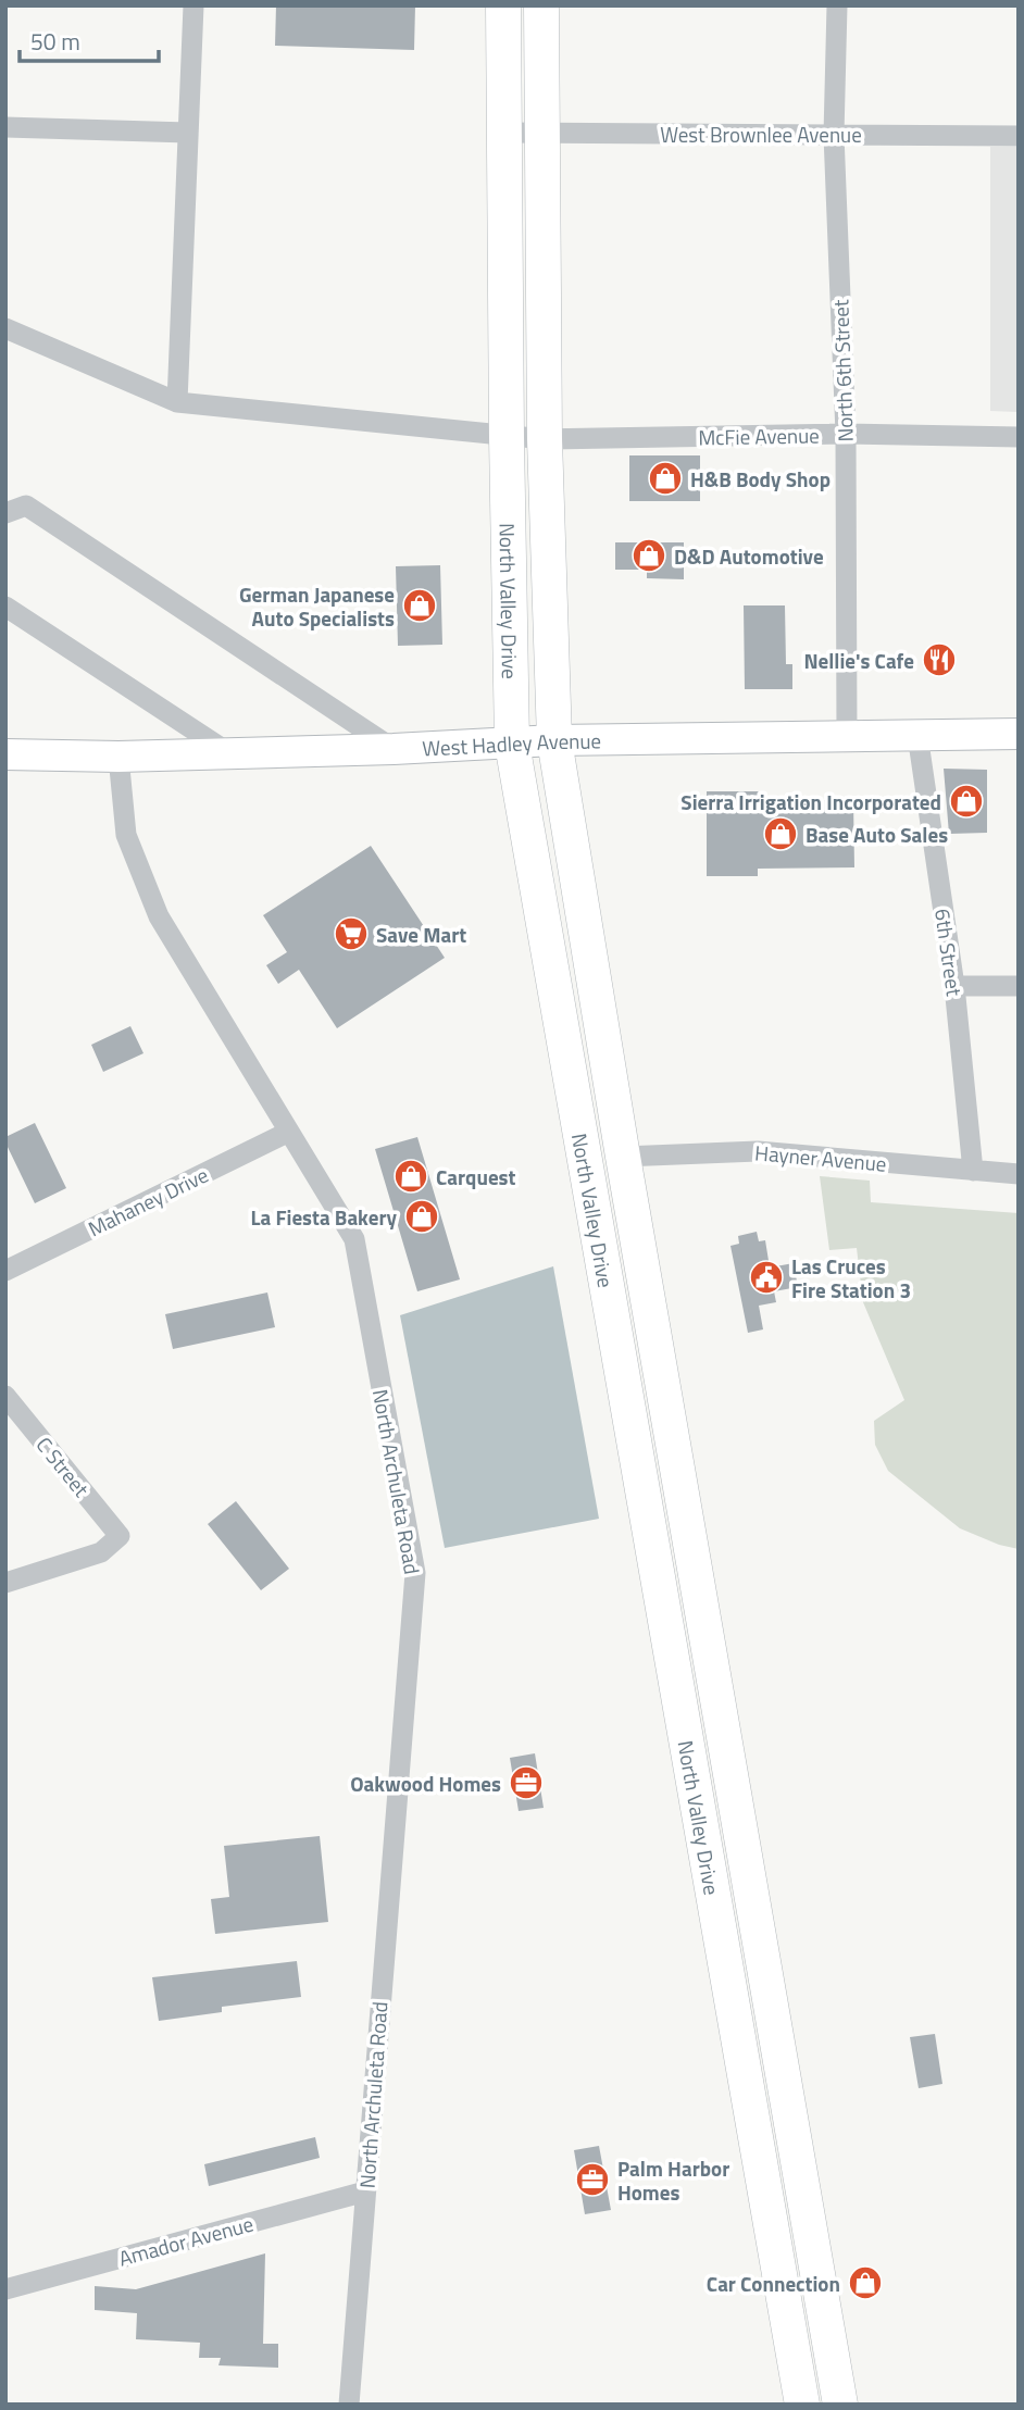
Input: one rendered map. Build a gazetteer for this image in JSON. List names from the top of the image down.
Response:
{
  "streets": {
    "main road": ["North Valley Drive"],
    "street": [
      "West Brownlee Avenue",
      "North 6th Street",
      "McFie Avenue",
      "West Hadley Avenue",
      "6th Street",
      "Hayner Avenue",
      "Mahaney Drive",
      "C Street",
      "North Archuleta Road",
      "Amador Avenue"
    ]
  },
  "crossings": [
    ["West Brownlee Avenue", "North 6th Street"],
    ["West Brownlee Avenue", "North Valley Drive"],
    ["North 6th Street", "McFie Avenue"],
    ["North 6th Street", "West Hadley Avenue"],
    ["McFie Avenue", "North Valley Drive"],
    ["North Valley Drive", "West Hadley Avenue"],
    ["North Valley Drive", "Hayner Avenue"],
    ["West Hadley Avenue", "6th Street"],
    ["West Hadley Avenue", "North Archuleta Road"],
    ["6th Street", "Hayner Avenue"],
    ["Mahaney Drive", "North Archuleta Road"],
    ["North Archuleta Road", "Amador Avenue"]
  ],
  "places": {
    "shop": [
      "H&B Body Shop",
      "D&D Automotive",
      "German Japanese Auto Specialists",
      "Sierra Irrigation Incorporated",
      "Base Auto Sales",
      "Carquest",
      "La Fiesta Bakery",
      "Car Connection"
    ],
    "restaurant": ["Nellie's Cafe"],
    "supermarket": ["Save Mart"],
    "public building": ["Las Cruces Fire Station 3"],
    "office": ["Oakwood Homes", "Palm Harbor Homes"]
  },
  "scale_bar": "50 m"
}
